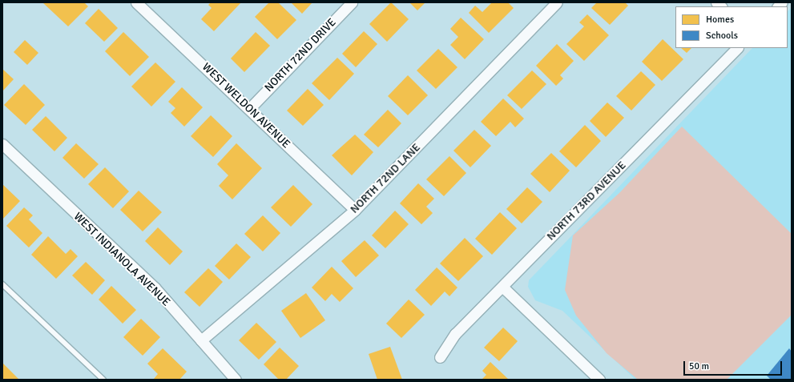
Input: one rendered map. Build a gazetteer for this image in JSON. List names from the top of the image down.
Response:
{
  "streets": {
    "street": [
      "NORTH 72ND DRIVE",
      "WEST WELDON AVENUE",
      "NORTH 72ND LANE",
      "NORTH 73RD AVENUE",
      "WEST INDIANOLA AVENUE"
    ]
  },
  "crossings": [
    ["NORTH 72ND DRIVE", "WEST WELDON AVENUE"],
    ["WEST WELDON AVENUE", "NORTH 72ND LANE"],
    ["NORTH 72ND LANE", "WEST INDIANOLA AVENUE"]
  ],
  "legend": ["Homes", "Schools"],
  "scale_bar": "50 m"
}
